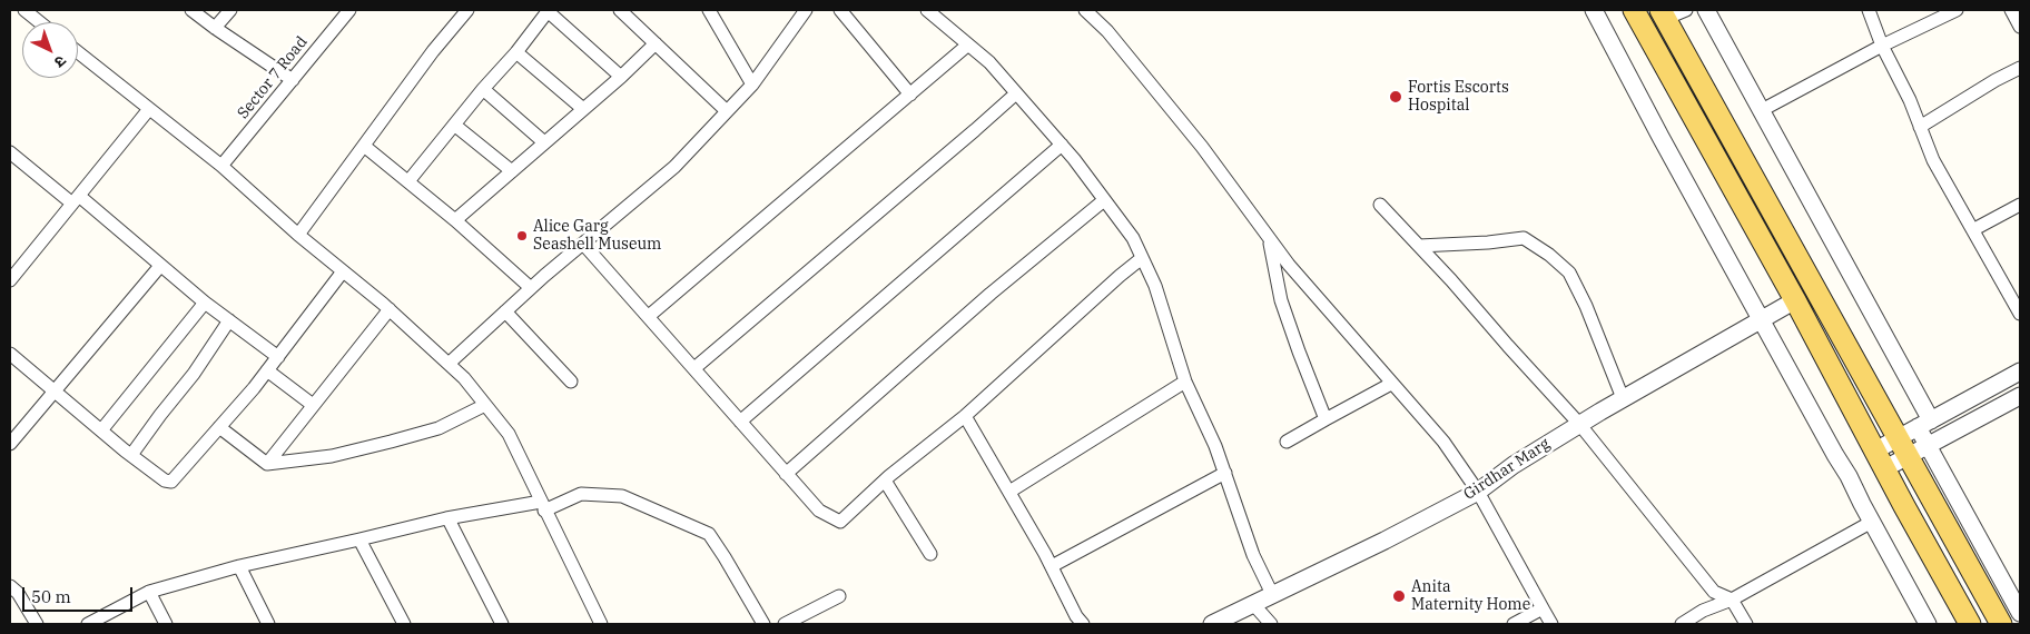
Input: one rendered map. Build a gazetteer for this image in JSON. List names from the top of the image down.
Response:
{
  "streets": {
    "street": ["Sector 7 Road", "Girdhar Marg"]
  },
  "places": ["Fortis Escorts Hospital", "Alice Garg Seashell Museum", "Anita Maternity Home"],
  "scale_bar": "50 m",
  "north": "bottom right"
}
